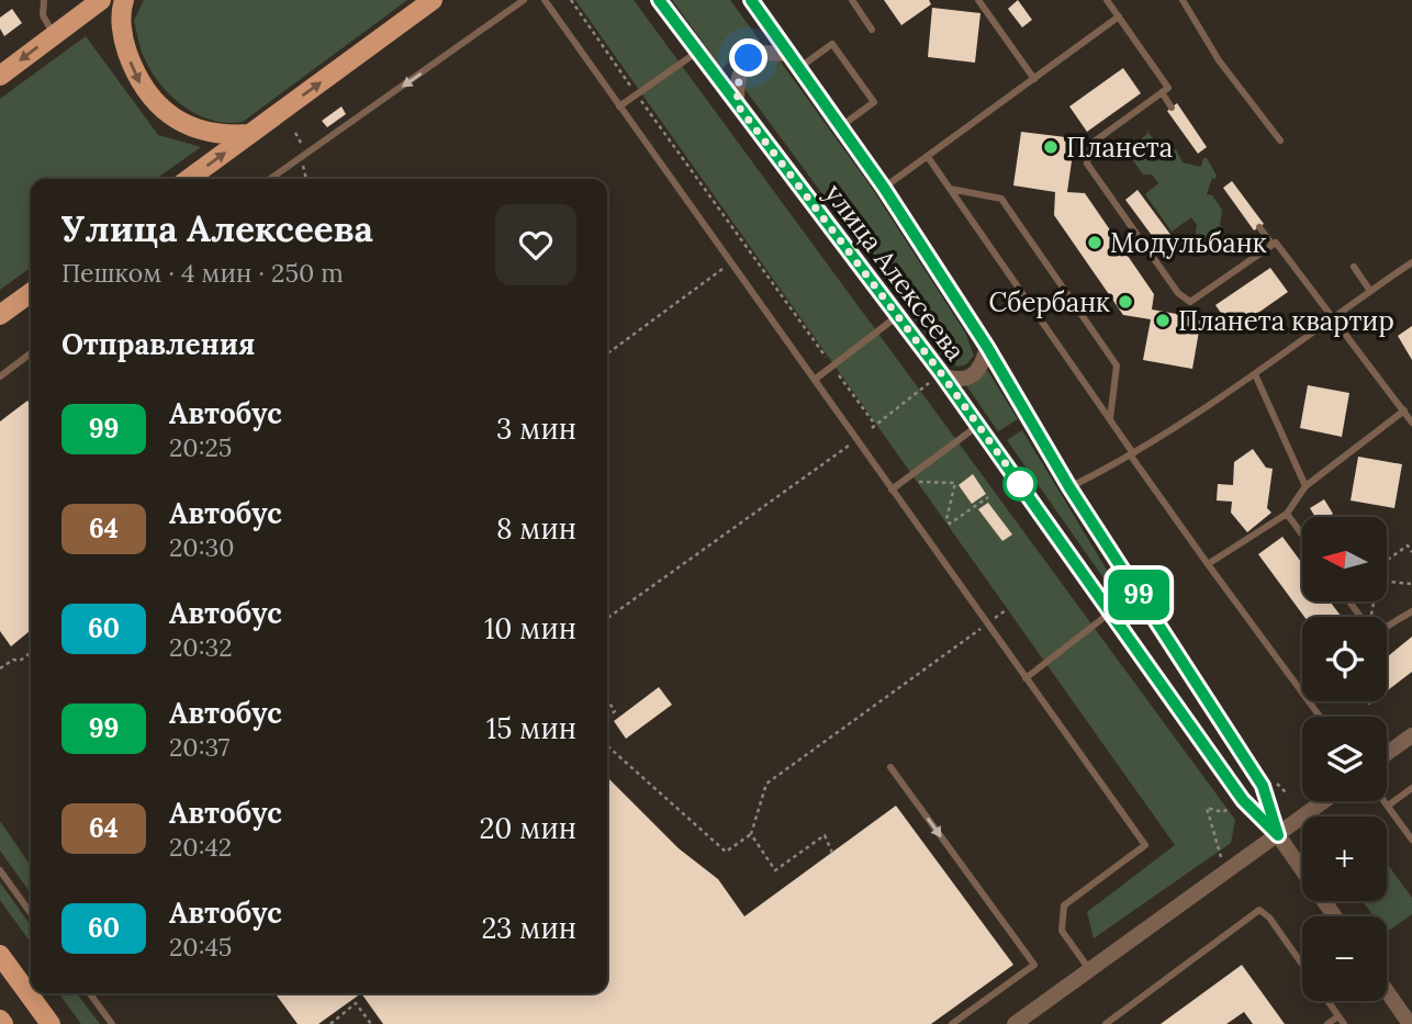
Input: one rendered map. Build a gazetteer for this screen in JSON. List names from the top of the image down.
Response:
{
  "streets": {
    "street": ["улица Алексеева"]
  },
  "places": [
    "Планета",
    "Модульбанк",
    "Сбербанк",
    "Планета квартир"
  ],
  "lines": ["bus line 99"],
  "north": "left",
  "page": {
    "on_map": "99",
    "heading": [
      ["Улица Алексеева", "Пешком · 4 мин · 250 m"],
      "Отправления"
    ],
    "list": [
      {
        "mark": "99",
        "name": "Автобус",
        "note": "20:25",
        "value": "3 мин"
      },
      {
        "mark": "64",
        "name": "Автобус",
        "note": "20:30",
        "value": "8 мин"
      },
      {
        "mark": "60",
        "name": "Автобус",
        "note": "20:32",
        "value": "10 мин"
      },
      {
        "mark": "99",
        "name": "Автобус",
        "note": "20:37",
        "value": "15 мин"
      },
      {
        "mark": "64",
        "name": "Автобус",
        "note": "20:42",
        "value": "20 мин"
      },
      {
        "mark": "60",
        "name": "Автобус",
        "note": "20:45",
        "value": "23 мин"
      }
    ],
    "map_buttons": ["+", "−"]
  }
}
